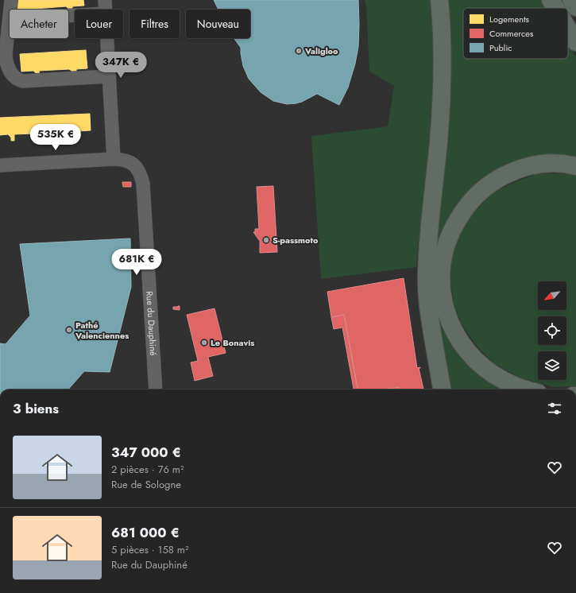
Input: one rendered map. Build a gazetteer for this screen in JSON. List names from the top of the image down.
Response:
{
  "streets": {
    "street": ["Rue du Dauphiné"]
  },
  "places": [
    "Valigloo",
    "S-passmoto",
    "Pathé Valenciennes",
    "Le Bonavis"
  ],
  "legend": ["Logements", "Commerces", "Public"],
  "north": "bottom left",
  "page": {
    "chip": [
      "Acheter",
      "Louer",
      "Filtres",
      "Nouveau"
    ],
    "price": ["347K €", "535K €", "681K €"],
    "heading": "3 biens",
    "list": [
      {
        "name": "347 000 €",
        "note": "2 pièces · 76 m² · Rue de Sologne"
      },
      {
        "name": "681 000 €",
        "note": "5 pièces · 158 m² · Rue du Dauphiné"
      }
    ]
  }
}
